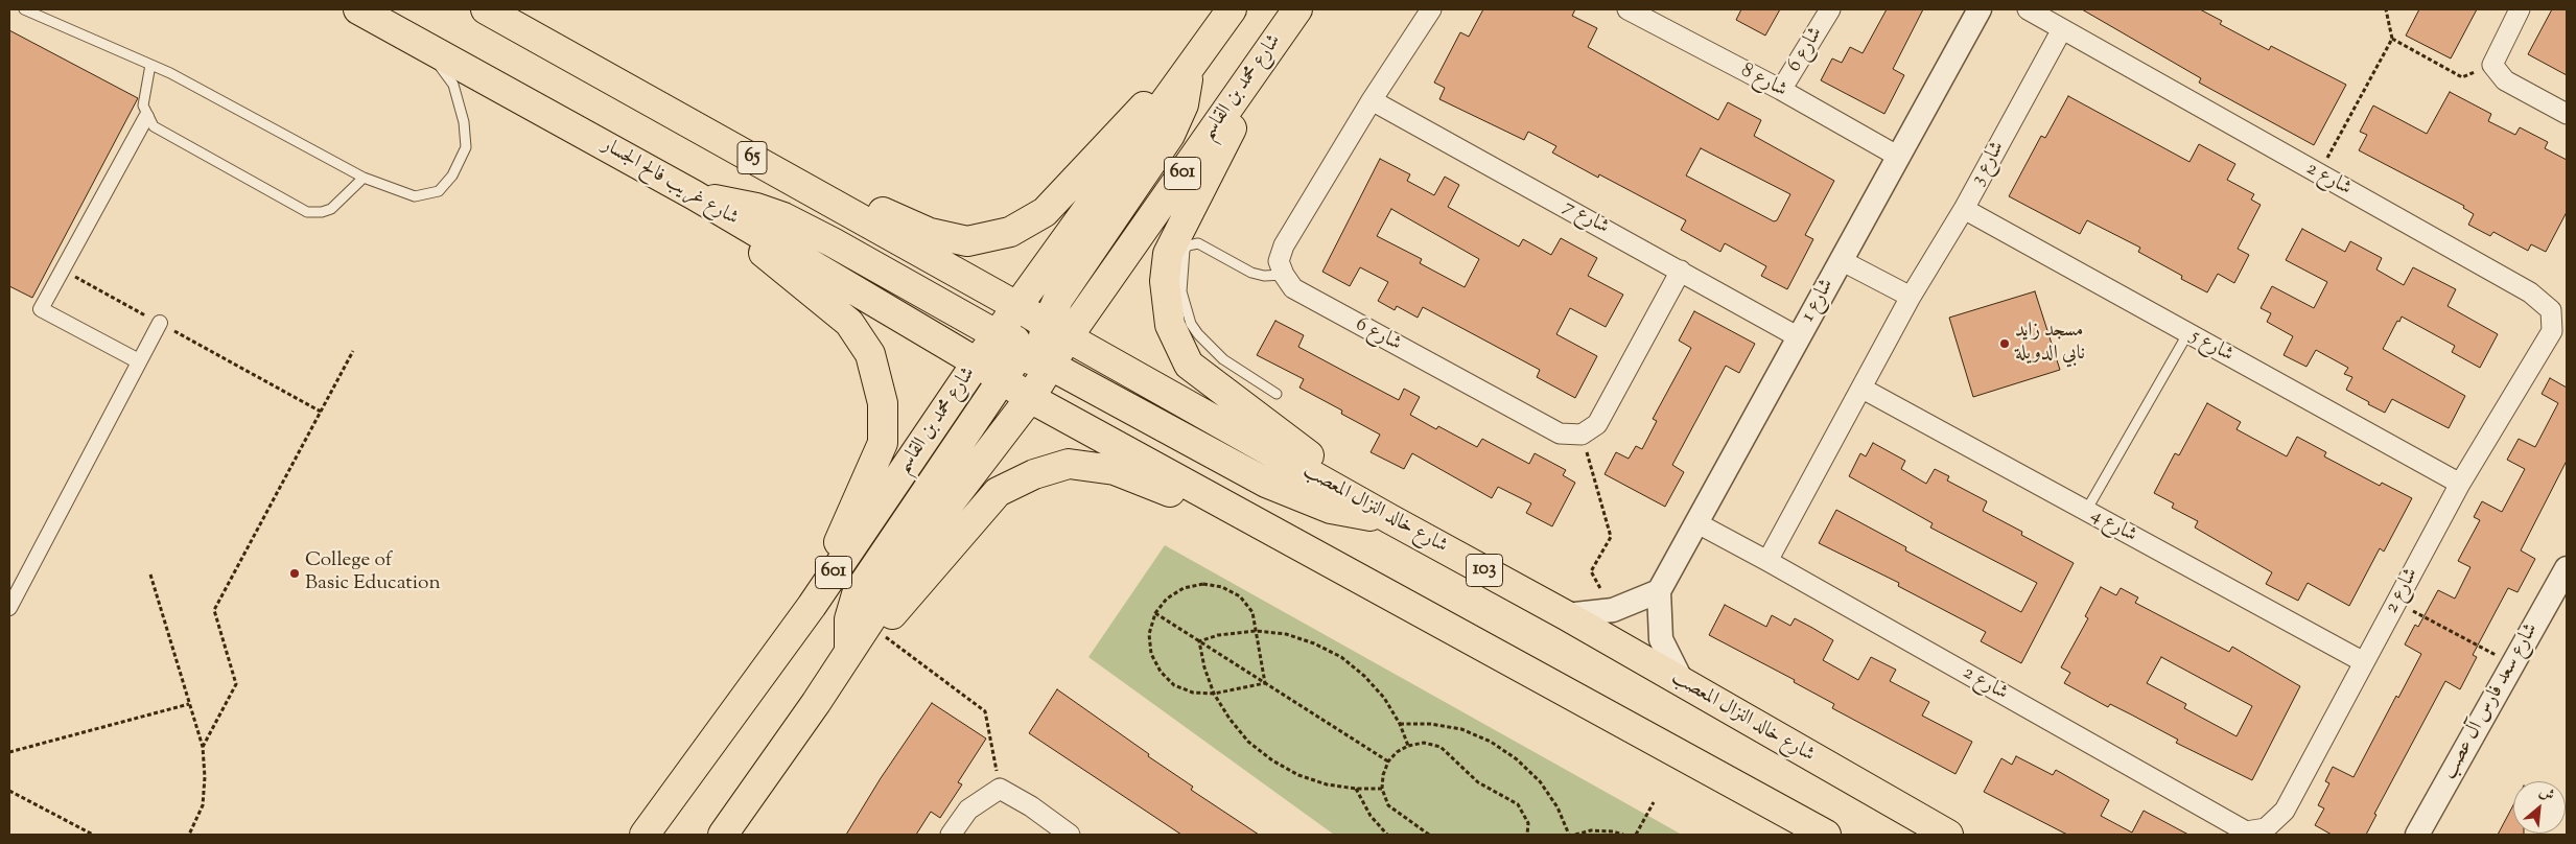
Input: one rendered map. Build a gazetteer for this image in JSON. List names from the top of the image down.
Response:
{
  "streets": {
    "main road": [
      "شارع محمد بن القاسم",
      "65",
      "601",
      "شارع غريب فالح الجسار",
      "شارع خالد النزال المعصب",
      "103"
    ],
    "street": [
      "شارع 6",
      "شارع 8",
      "شارع 3",
      "شارع 2",
      "شارع 7",
      "شارع 1",
      "شارع 5",
      "شارع 4",
      "شارع سعد فارس آل عصب"
    ]
  },
  "crossings": [
    ["شارع 6", "شارع 8"],
    ["شارع 8", "شارع 1"],
    ["شارع محمد بن القاسم", "شارع غريب فالح الجسار"],
    ["شارع 3", "شارع 2"],
    ["شارع 3", "شارع 5"],
    ["شارع 3", "شارع 4"],
    ["شارع 2", "شارع 1"],
    ["شارع 2", "شارع 5"],
    ["شارع 2", "شارع 4"],
    ["شارع 7", "شارع 1"]
  ],
  "places": ["مسجد زايد نابي الدويلة", "College of Basic Education"],
  "north": "top right"
}
